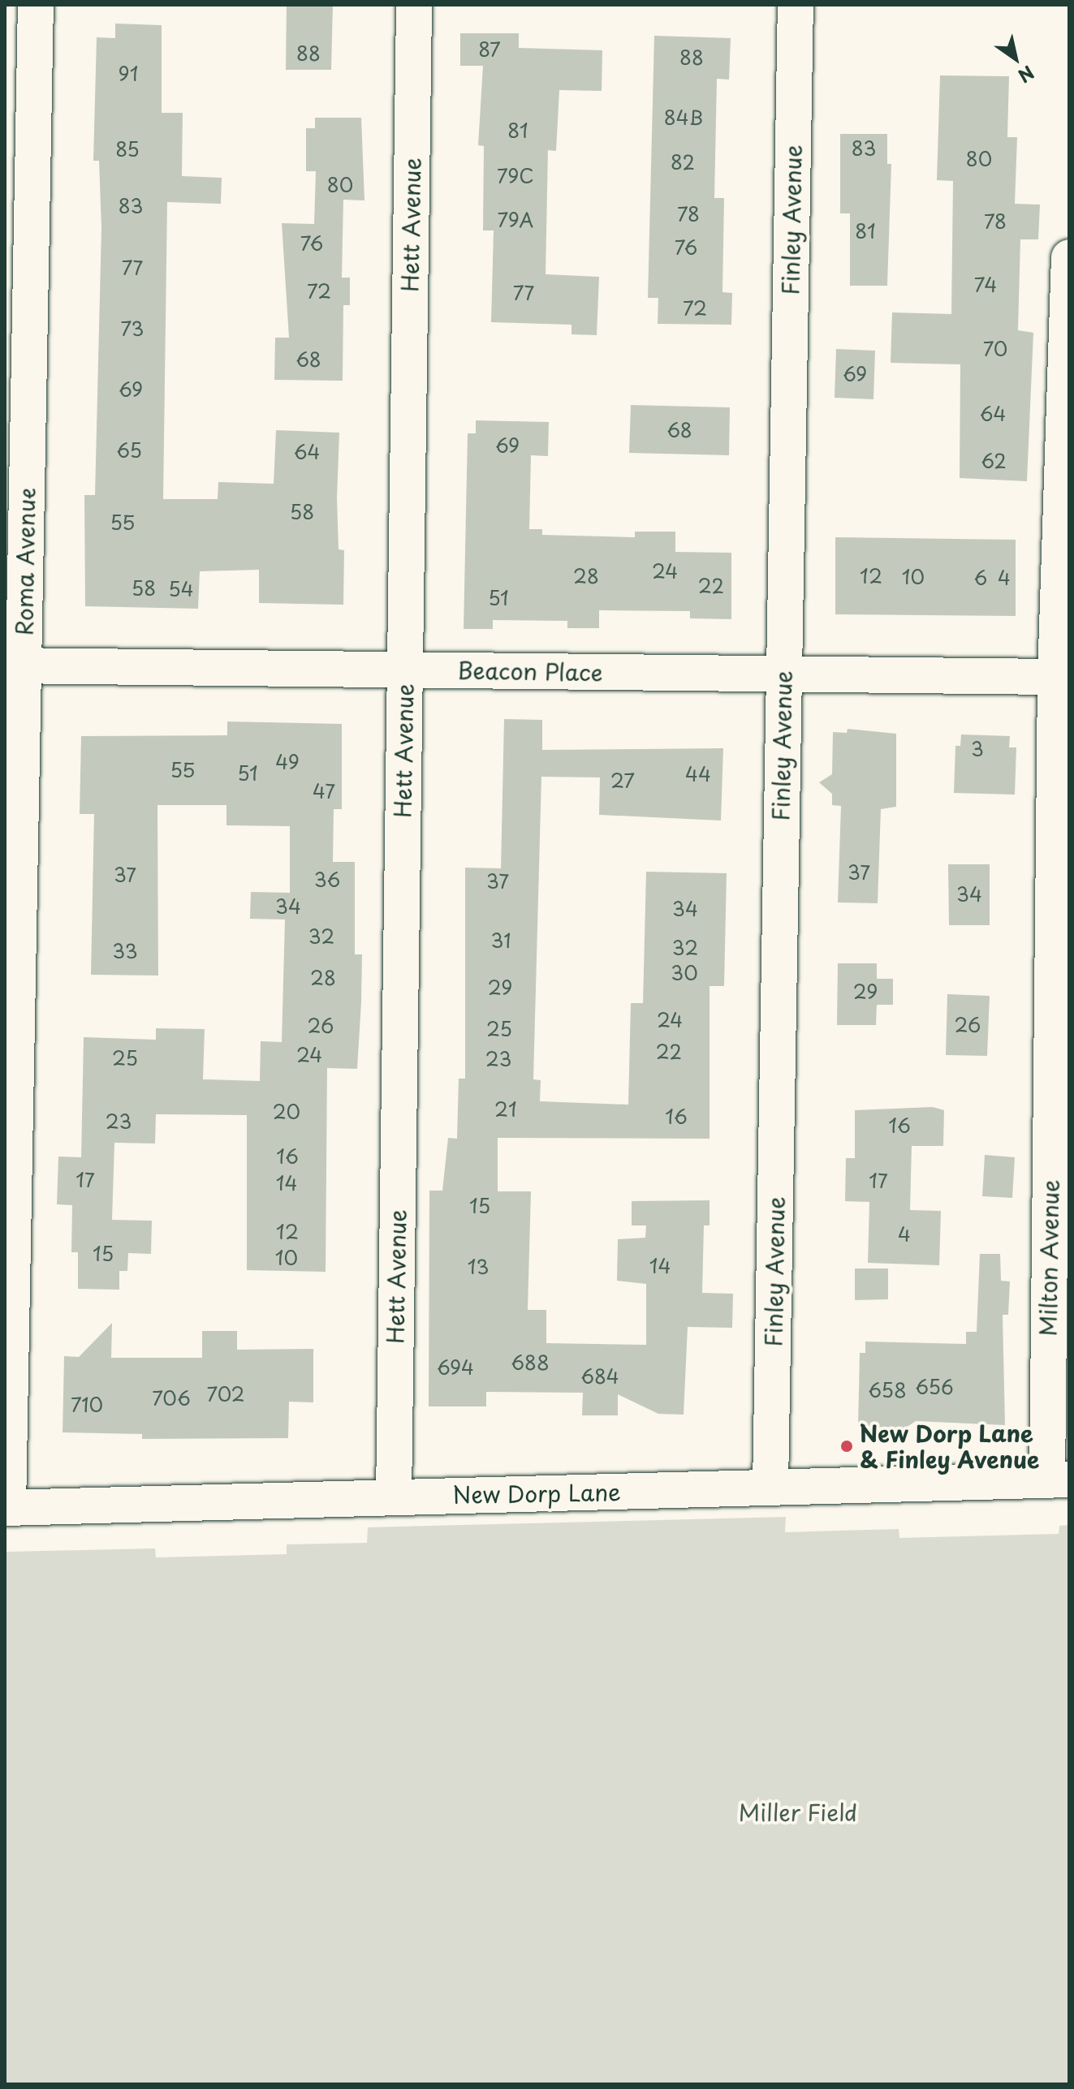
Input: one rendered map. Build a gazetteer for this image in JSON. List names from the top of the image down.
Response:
{
  "streets": {
    "street": [
      "Finley Avenue",
      "Hett Avenue",
      "Roma Avenue",
      "Beacon Place",
      "Milton Avenue",
      "New Dorp Lane"
    ]
  },
  "crossings": [
    ["Finley Avenue", "Beacon Place"],
    ["Finley Avenue", "New Dorp Lane"],
    ["Hett Avenue", "Beacon Place"],
    ["Hett Avenue", "New Dorp Lane"],
    ["Roma Avenue", "Beacon Place"],
    ["Roma Avenue", "New Dorp Lane"],
    ["Beacon Place", "Milton Avenue"],
    ["Milton Avenue", "New Dorp Lane"]
  ],
  "parks": ["Miller Field"],
  "places": ["New Dorp Lane & Finley Avenue"],
  "house_numbers": [
    "87",
    "88",
    "88",
    "91",
    "84B",
    "81",
    "83",
    "85",
    "80",
    "82",
    "79C",
    "80",
    "83",
    "78",
    "79A",
    "78",
    "81",
    "76",
    "76",
    "77",
    "74",
    "72",
    "77",
    "72",
    "73",
    "70",
    "68",
    "69",
    "69",
    "64",
    "68",
    "69",
    "65",
    "64",
    "62",
    "58",
    "55",
    "24",
    "28",
    "12",
    "10",
    "6",
    "4",
    "22",
    "58",
    "54",
    "51",
    "3",
    "49",
    "55",
    "51",
    "44",
    "27",
    "47",
    "37",
    "37",
    "36",
    "37",
    "34",
    "34",
    "34",
    "32",
    "31",
    "32",
    "33",
    "30",
    "28",
    "29",
    "29",
    "24",
    "26",
    "26",
    "25",
    "22",
    "24",
    "25",
    "23",
    "21",
    "20",
    "16",
    "23",
    "16",
    "16",
    "17",
    "17",
    "14",
    "15",
    "12",
    "4",
    "15",
    "10",
    "14",
    "13",
    "688",
    "694",
    "684",
    "656",
    "658",
    "702",
    "706",
    "710"
  ],
  "north": "bottom right"
}
